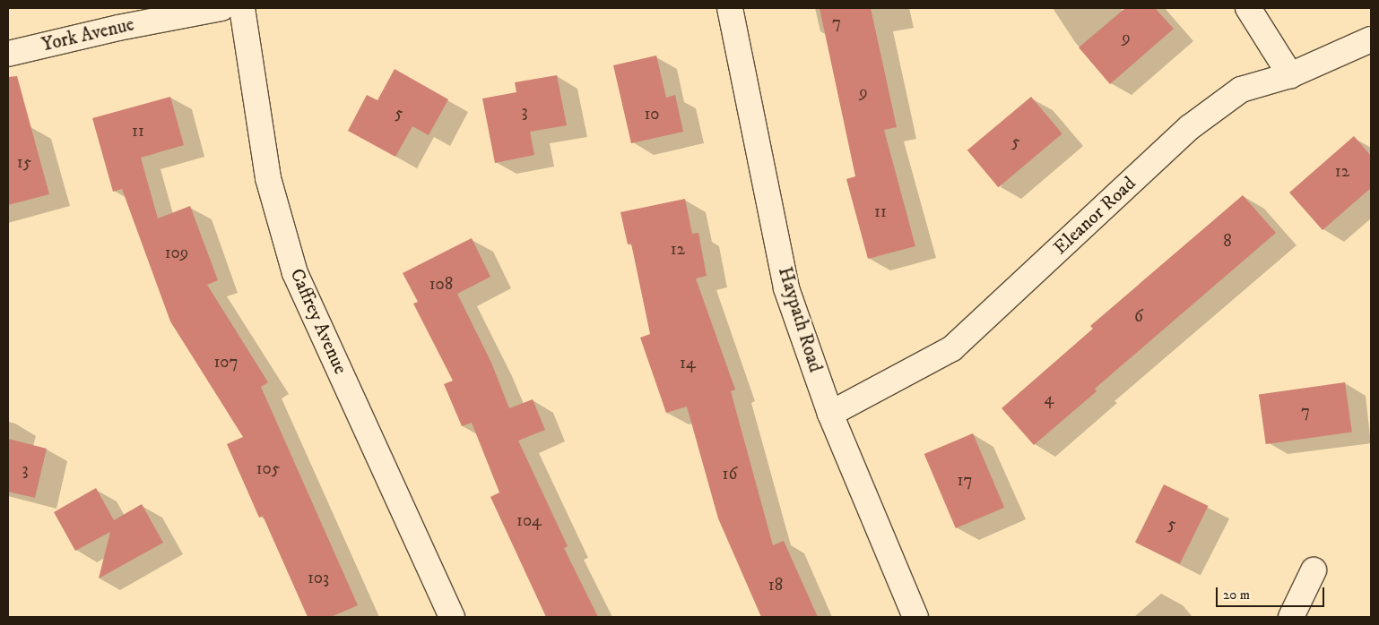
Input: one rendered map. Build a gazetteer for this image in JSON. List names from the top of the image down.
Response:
{
  "streets": {
    "street": [
      "York Avenue",
      "Eleanor Road",
      "Haypath Road",
      "Caffrey Avenue"
    ]
  },
  "crossings": [
    ["Eleanor Road", "Haypath Road"]
  ],
  "house_numbers": [
    "7",
    "9",
    "9",
    "3",
    "5",
    "10",
    "11",
    "5",
    "15",
    "12",
    "11",
    "8",
    "12",
    "109",
    "108",
    "6",
    "107",
    "14",
    "4",
    "7",
    "105",
    "3",
    "16",
    "17",
    "104",
    "5",
    "103",
    "18"
  ],
  "scale_bar": "20 m"
}
